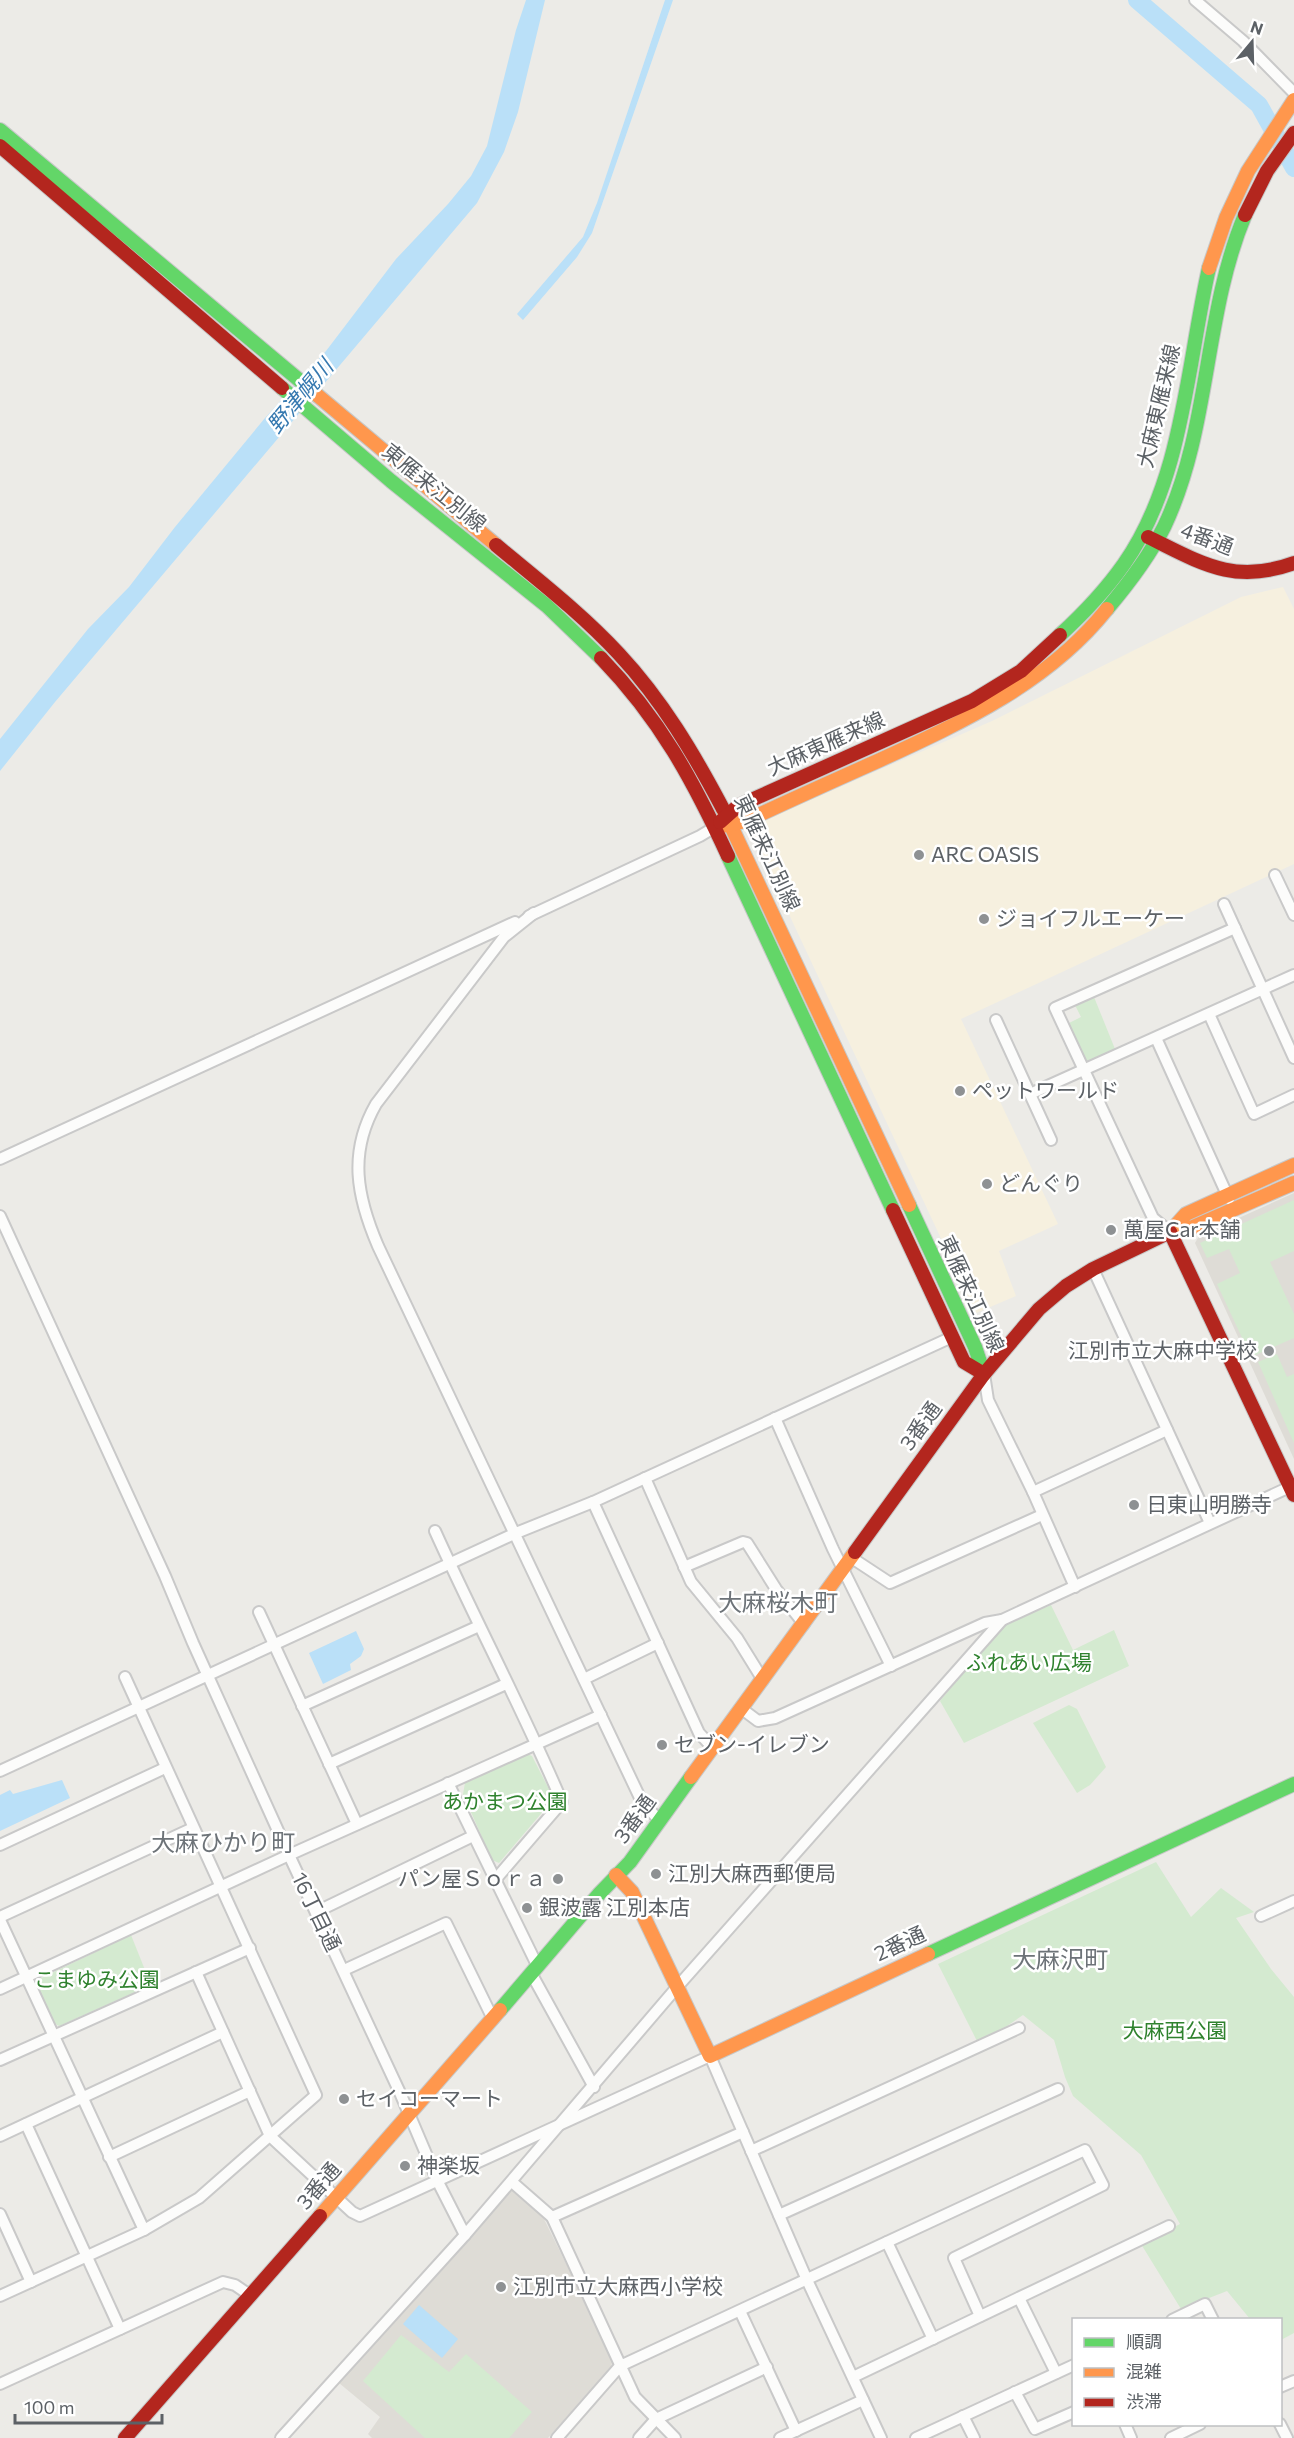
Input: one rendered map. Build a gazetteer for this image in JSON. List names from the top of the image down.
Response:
{
  "streets": {
    "main road": [
      "大麻東雁来線",
      "東雁来江別線",
      "4番通",
      "3番通",
      "2番通"
    ],
    "street": ["16丁目通"]
  },
  "crossings": [
    ["大麻東雁来線", "東雁来江別線"],
    ["大麻東雁来線", "4番通"],
    ["東雁来江別線", "3番通"],
    ["3番通", "16丁目通"]
  ],
  "districts": ["大麻桜木町", "大麻ひかり町", "大麻沢町"],
  "water": ["野津幌川"],
  "parks": [
    "ふれあい広場",
    "あかまつ公園",
    "こまゆみ公園",
    "大麻西公園"
  ],
  "places": [
    "ARC OASIS",
    "ジョイフルエーケー",
    "ペットワールド",
    "どんぐり",
    "萬屋Car本舗",
    "江別市立大麻中学校",
    "日東山明勝寺",
    "セブン-イレブン",
    "江別大麻西郵便局",
    "パン屋Ｓｏｒａ",
    "銀波露 江別本店",
    "セイコーマート",
    "神楽坂",
    "江別市立大麻西小学校"
  ],
  "legend": ["順調", "混雑", "渋滞"],
  "scale_bar": "100 m",
  "north": "top"
}
